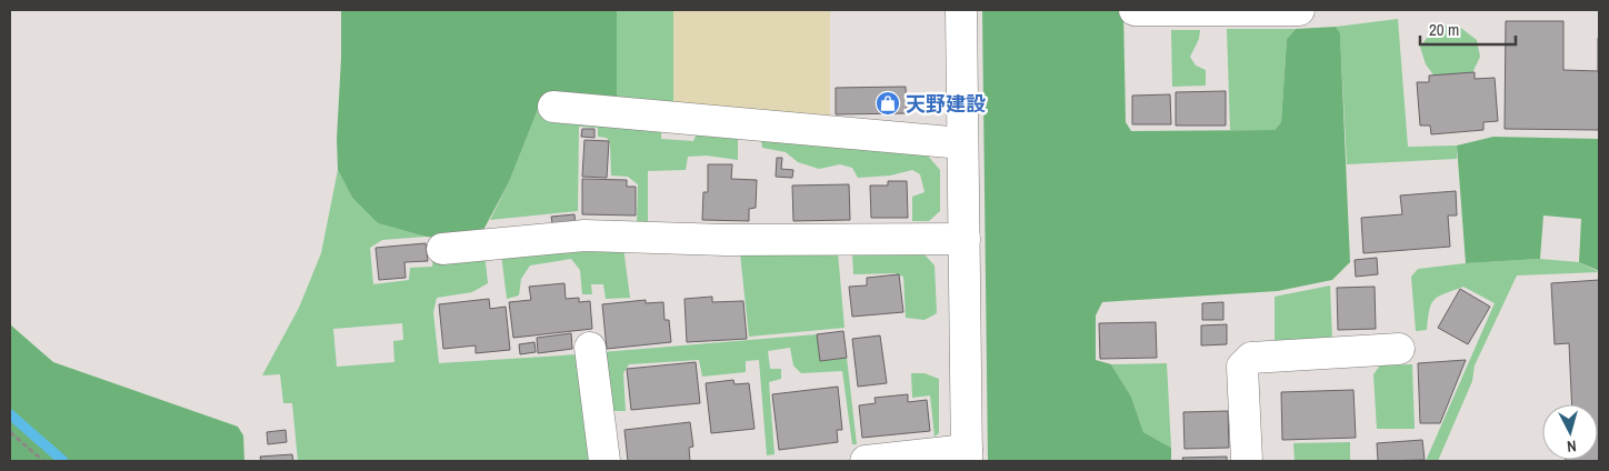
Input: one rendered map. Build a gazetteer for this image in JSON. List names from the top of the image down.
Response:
{
  "places": {
    "shop": ["天野建設"]
  },
  "scale_bar": "20 m",
  "north": "bottom"
}
